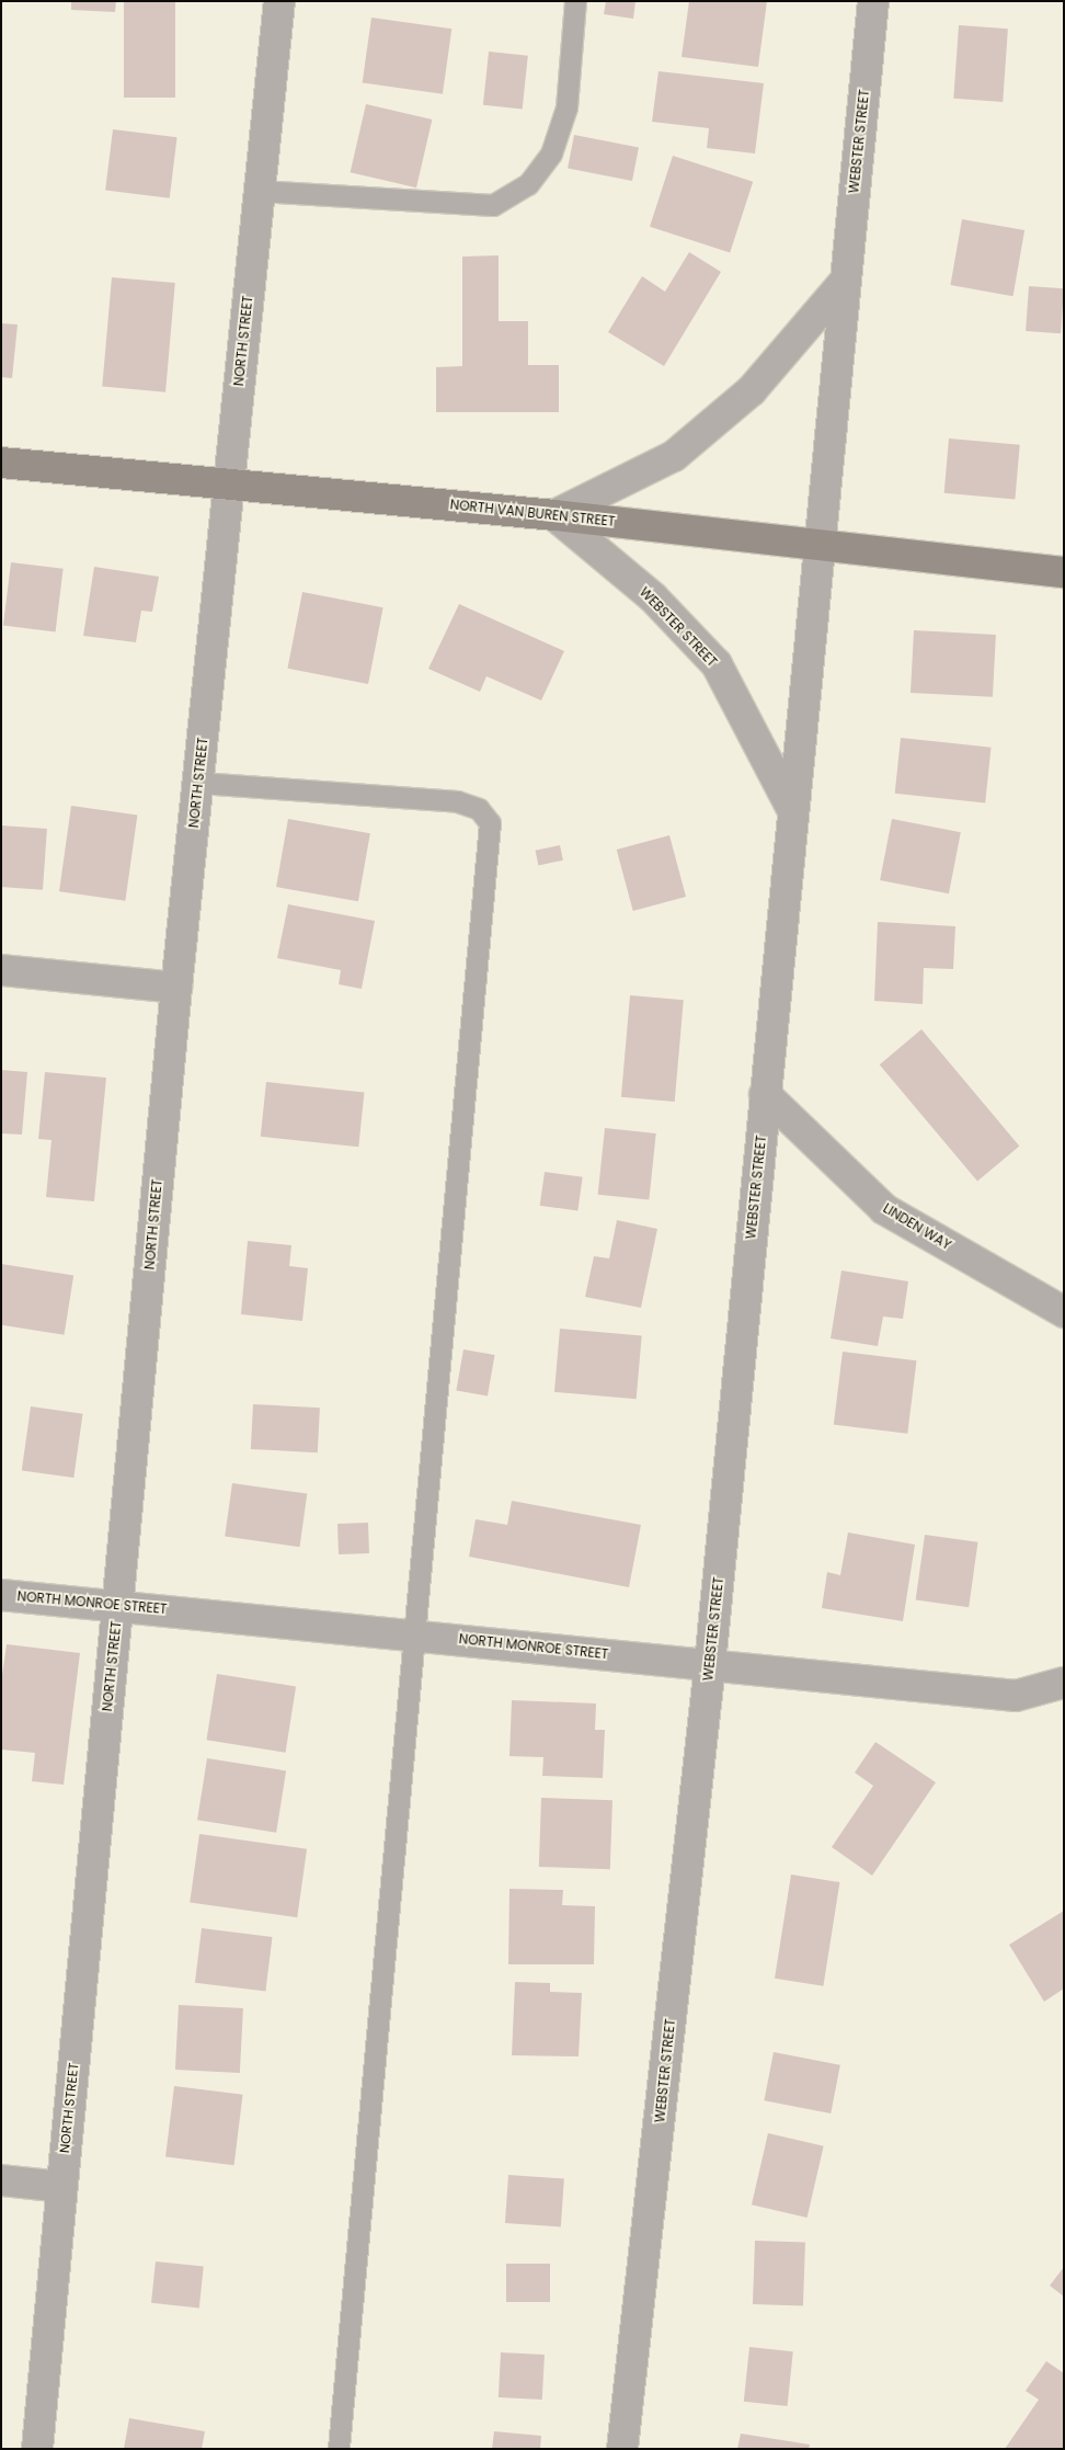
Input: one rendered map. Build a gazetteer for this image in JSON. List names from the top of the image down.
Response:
{
  "streets": {
    "street": [
      "WEBSTER STREET",
      "NORTH STREET",
      "NORTH VAN BUREN STREET",
      "LINDEN WAY",
      "NORTH MONROE STREET"
    ]
  },
  "crossings": [
    ["WEBSTER STREET", "NORTH VAN BUREN STREET"],
    ["WEBSTER STREET", "LINDEN WAY"],
    ["WEBSTER STREET", "NORTH MONROE STREET"],
    ["NORTH STREET", "NORTH VAN BUREN STREET"],
    ["NORTH STREET", "NORTH MONROE STREET"]
  ]
}
